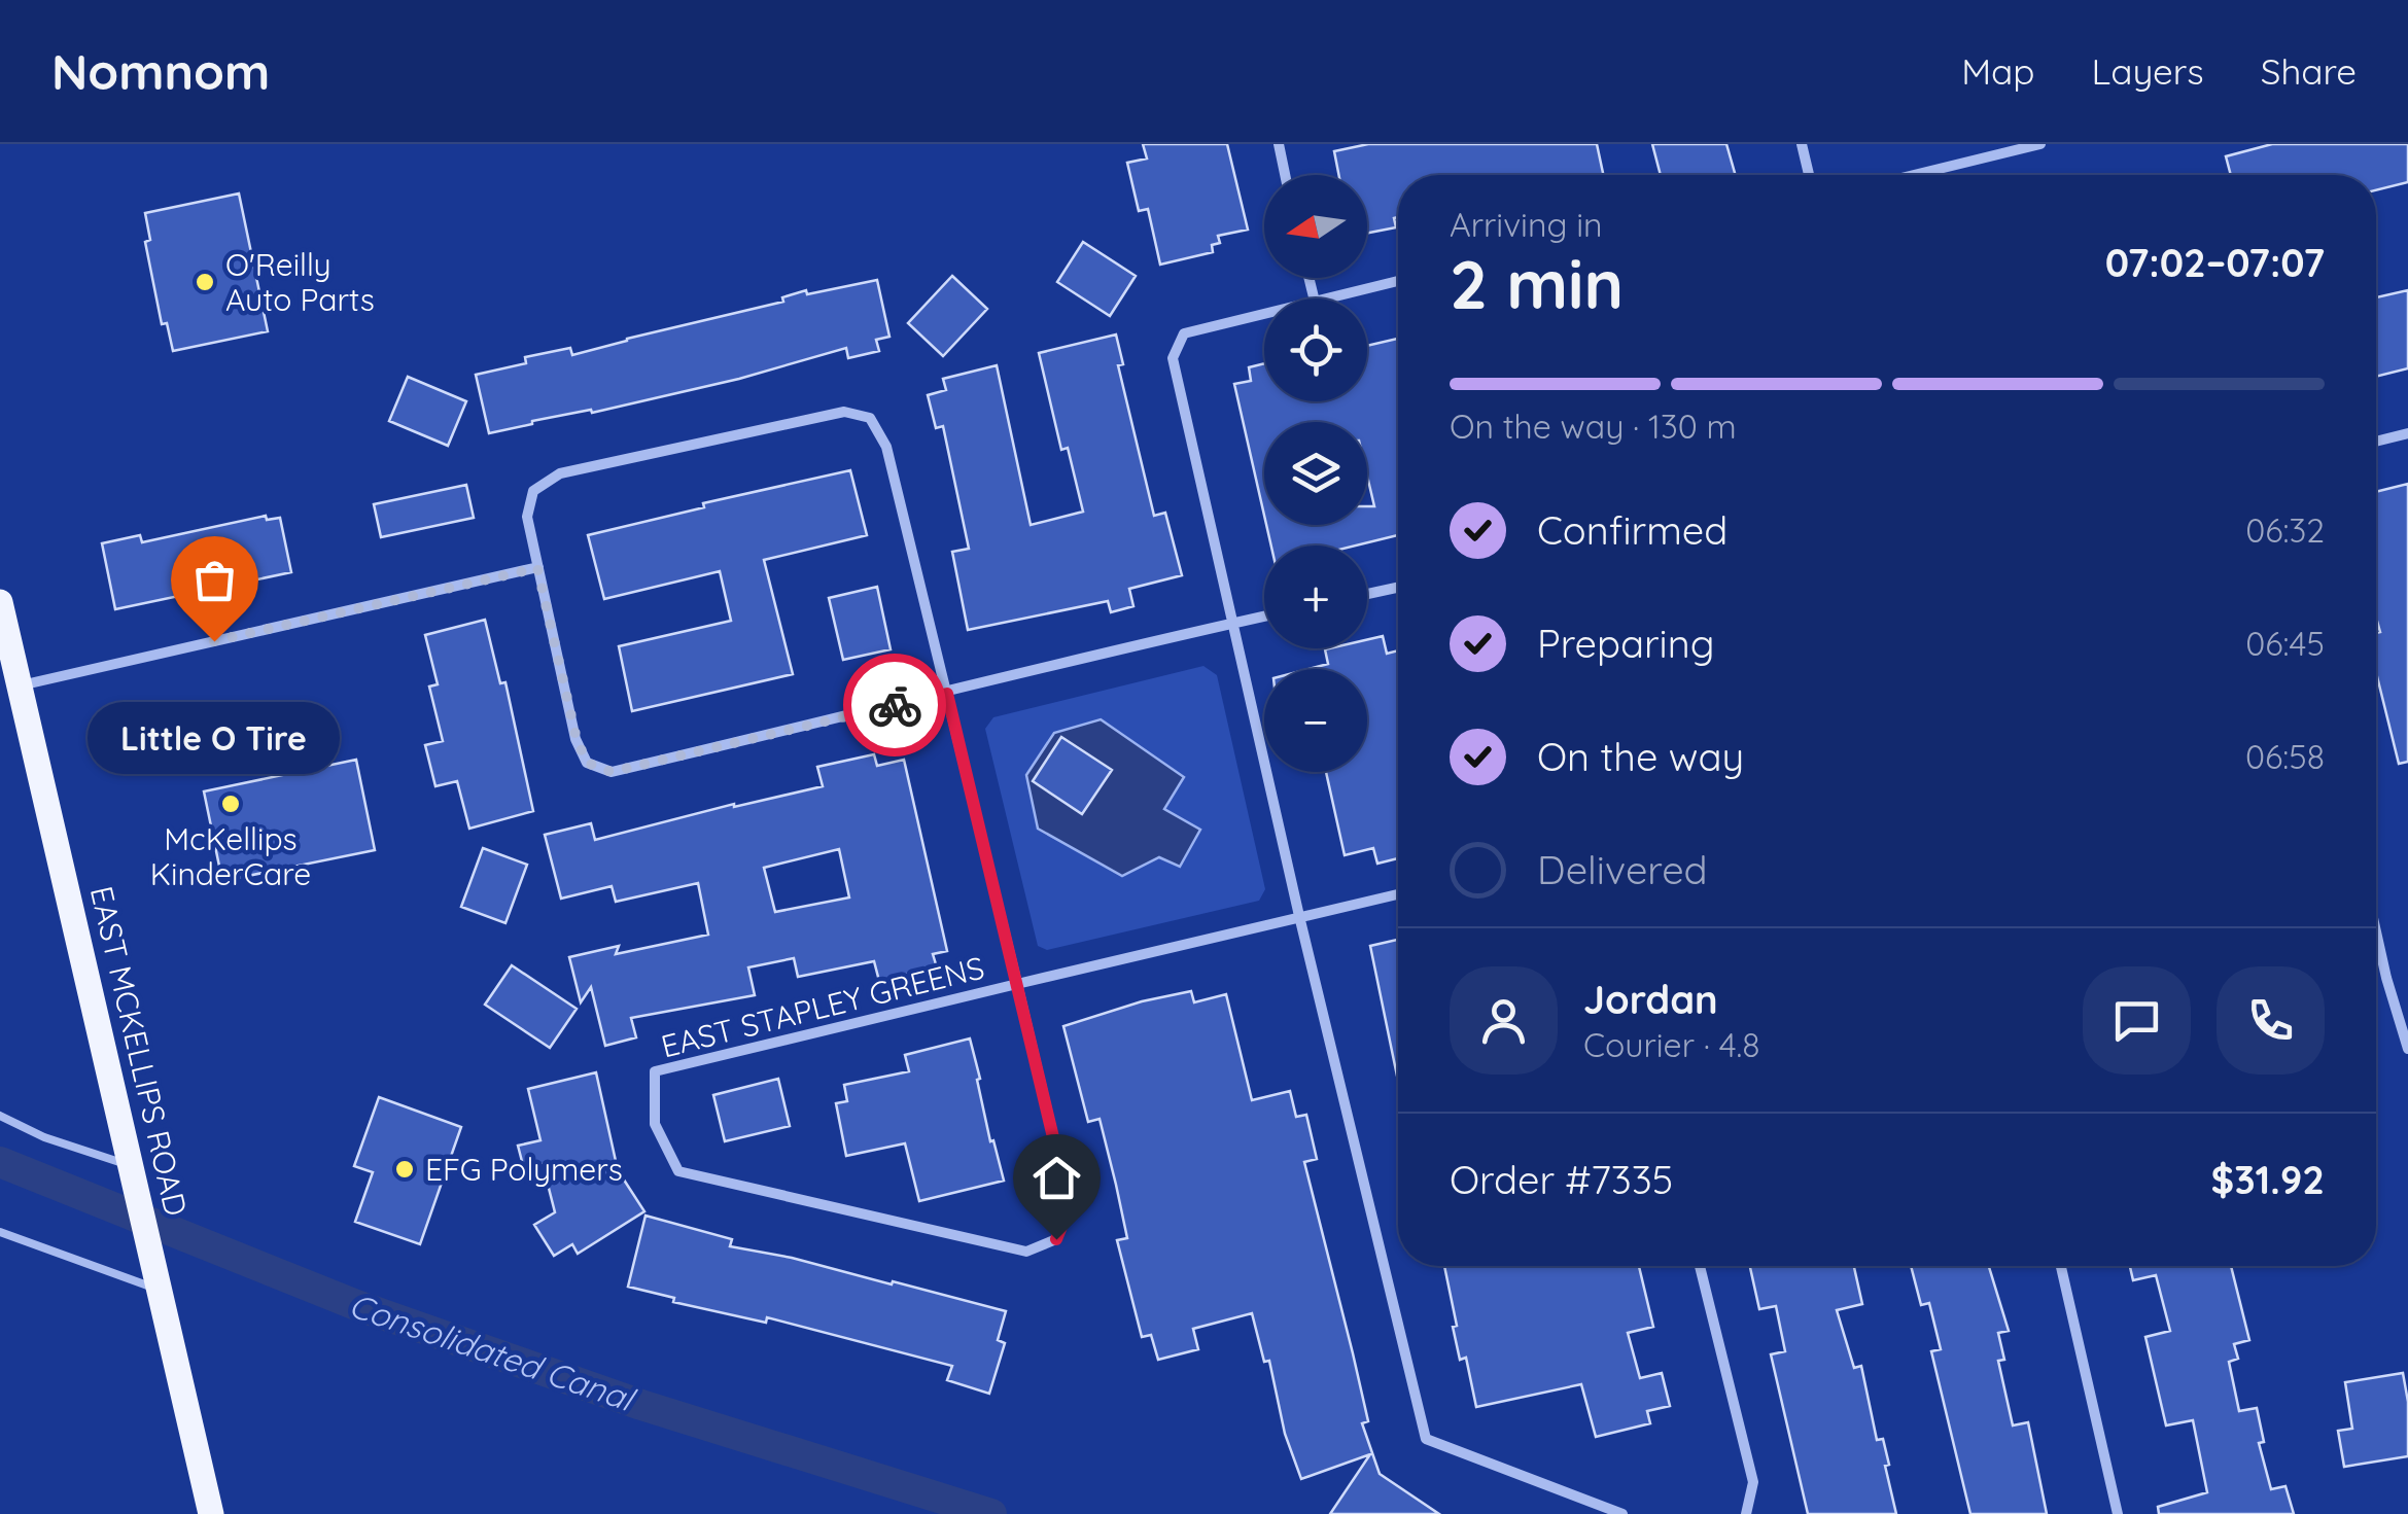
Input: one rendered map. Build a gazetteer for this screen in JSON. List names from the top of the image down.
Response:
{
  "streets": {
    "main road": ["EAST MCKELLIPS ROAD"],
    "street": ["EAST STAPLEY GREENS"]
  },
  "water": ["Consolidated Canal"],
  "places": [
    "O'Reilly Auto Parts",
    "Little O Tire",
    "McKellips KinderCare",
    "EFG Polymers"
  ],
  "north": "left",
  "page": {
    "header": "Nomnom",
    "nav": ["Map", "Layers", "Share"],
    "map_buttons": ["+", "−"],
    "heading": ["2 min", "Arriving in", "07:02–07:07"],
    "panel": [
      "Jordan",
      "Courier · 4.8",
      "Order #7335",
      "$31.92"
    ],
    "bar": "On the way · 130 m",
    "list": [
      ["Confirmed", "06:32"],
      ["Preparing", "06:45"],
      ["On the way", "06:58"],
      "Delivered"
    ],
    "bubble": "Little O Tire"
  }
}
